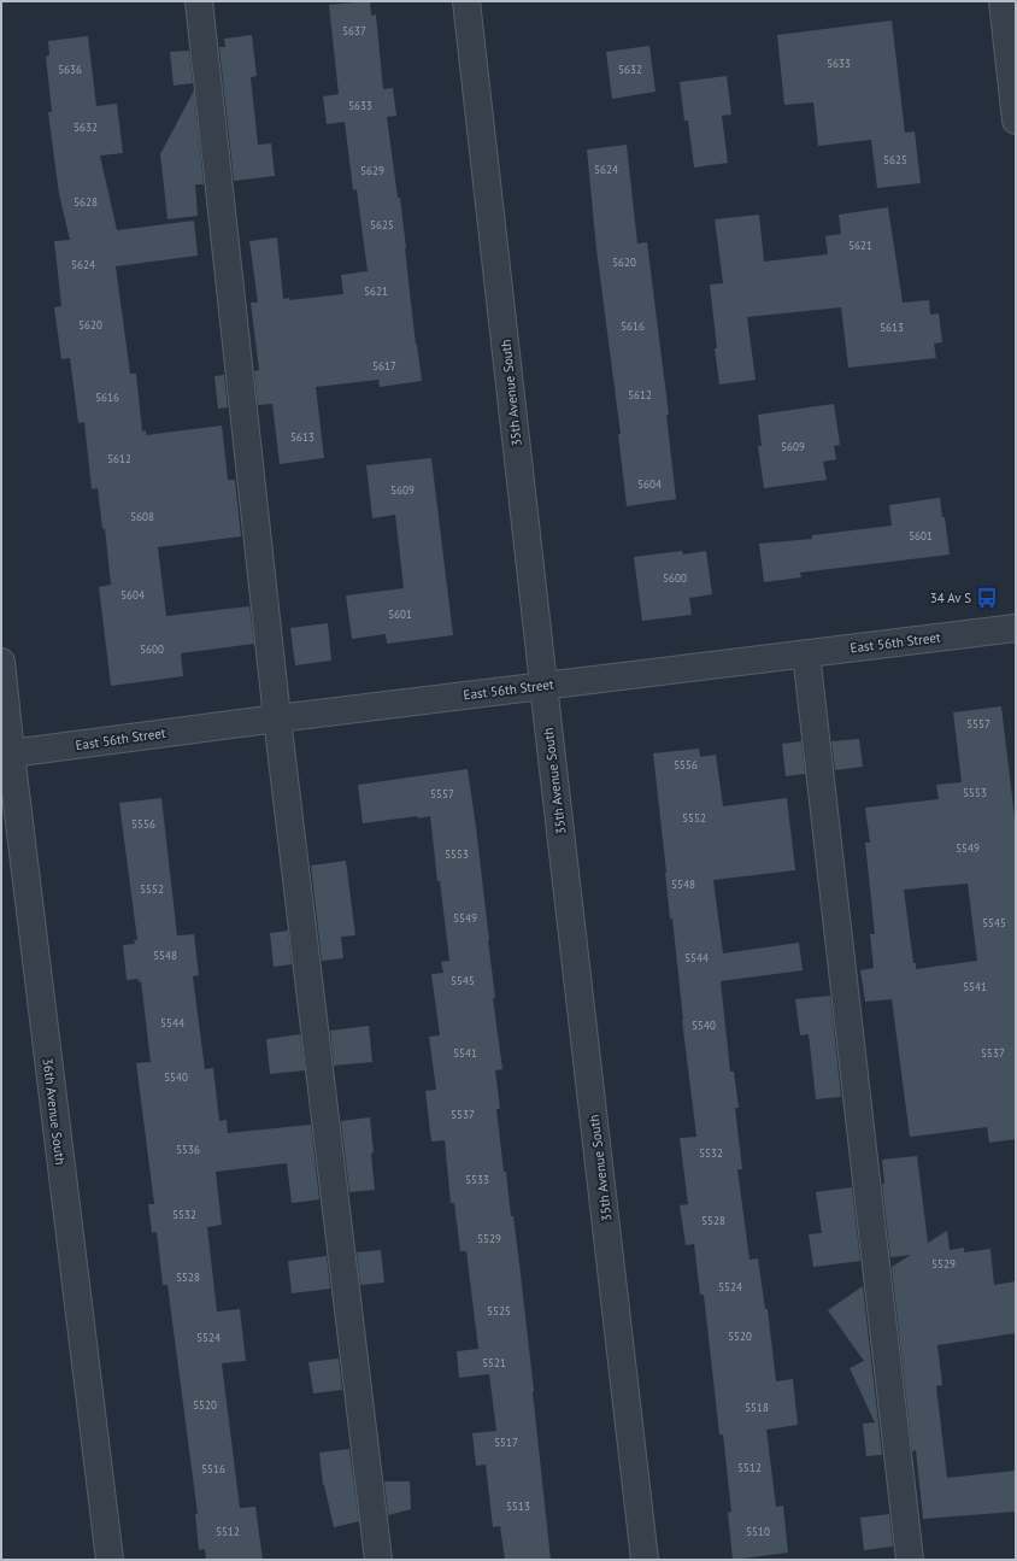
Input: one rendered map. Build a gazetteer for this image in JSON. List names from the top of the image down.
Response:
{
  "streets": {
    "street": ["35th Avenue South", "East 56th Street", "36th Avenue South"]
  },
  "crossings": [
    ["35th Avenue South", "East 56th Street"],
    ["East 56th Street", "36th Avenue South"]
  ],
  "places": {
    "bus stop": ["34 Av S"]
  },
  "house_numbers": [
    "5637",
    "5633",
    "5636",
    "5632",
    "5633",
    "5632",
    "5625",
    "5624",
    "5629",
    "5628",
    "5625",
    "5621",
    "5620",
    "5624",
    "5621",
    "5620",
    "5616",
    "5613",
    "5617",
    "5612",
    "5616",
    "5613",
    "5609",
    "5612",
    "5604",
    "5609",
    "5608",
    "5601",
    "5600",
    "5604",
    "5601",
    "5600",
    "5557",
    "5556",
    "5553",
    "5557",
    "5552",
    "5556",
    "5549",
    "5553",
    "5548",
    "5552",
    "5549",
    "5545",
    "5548",
    "5544",
    "5545",
    "5541",
    "5544",
    "5540",
    "5541",
    "5537",
    "5540",
    "5537",
    "5536",
    "5532",
    "5533",
    "5532",
    "5528",
    "5529",
    "5529",
    "5528",
    "5524",
    "5525",
    "5520",
    "5524",
    "5521",
    "5520",
    "5518",
    "5517",
    "5512",
    "5516",
    "5513",
    "5512",
    "5510"
  ]
}
